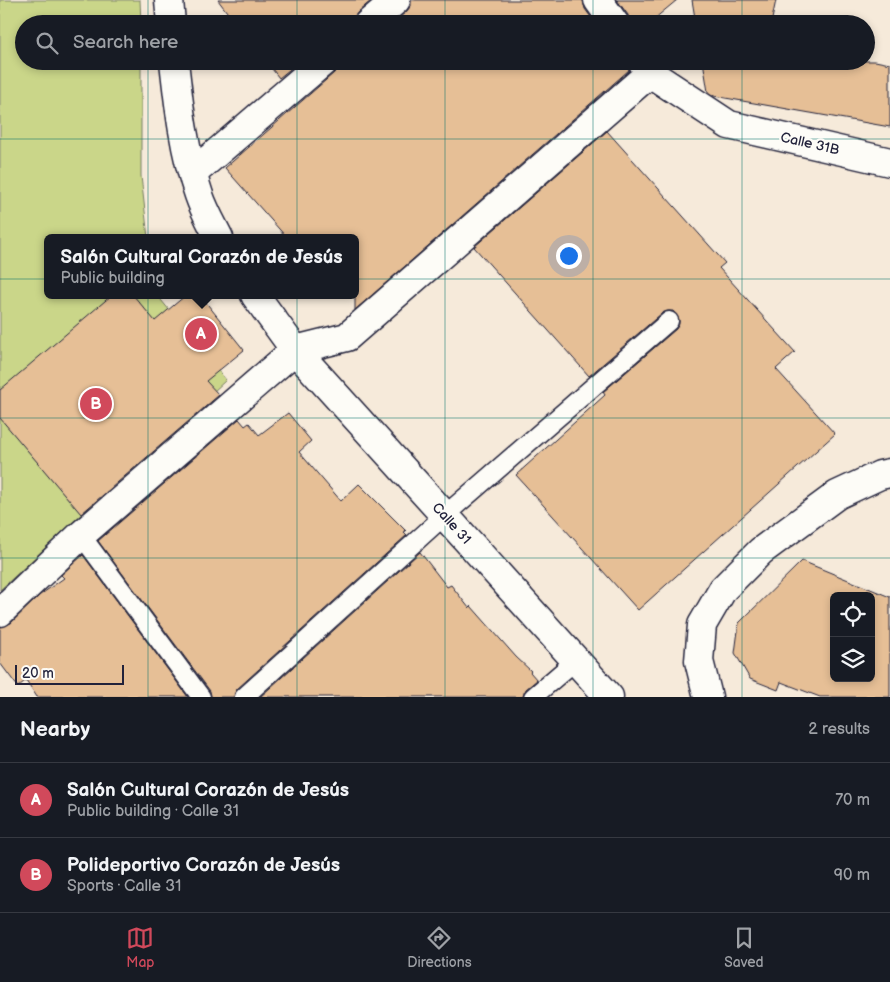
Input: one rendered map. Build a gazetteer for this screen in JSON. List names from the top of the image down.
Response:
{
  "streets": {
    "street": ["Calle 31B", "Calle 31"]
  },
  "scale_bar": "20 m",
  "page": {
    "search": "Search here",
    "popup": ["Salón Cultural Corazón de Jesús", "Public building"],
    "pins": ["A", "B"],
    "scale": "20 m",
    "heading": ["Nearby", "2 results"],
    "list": [
      {
        "mark": "A",
        "name": "Salón Cultural Corazón de Jesús",
        "note": "Public building · Calle 31",
        "value": "70 m"
      },
      {
        "mark": "B",
        "name": "Polideportivo Corazón de Jesús",
        "note": "Sports · Calle 31",
        "value": "90 m"
      }
    ],
    "nav": ["Map", "Directions", "Saved"]
  }
}
